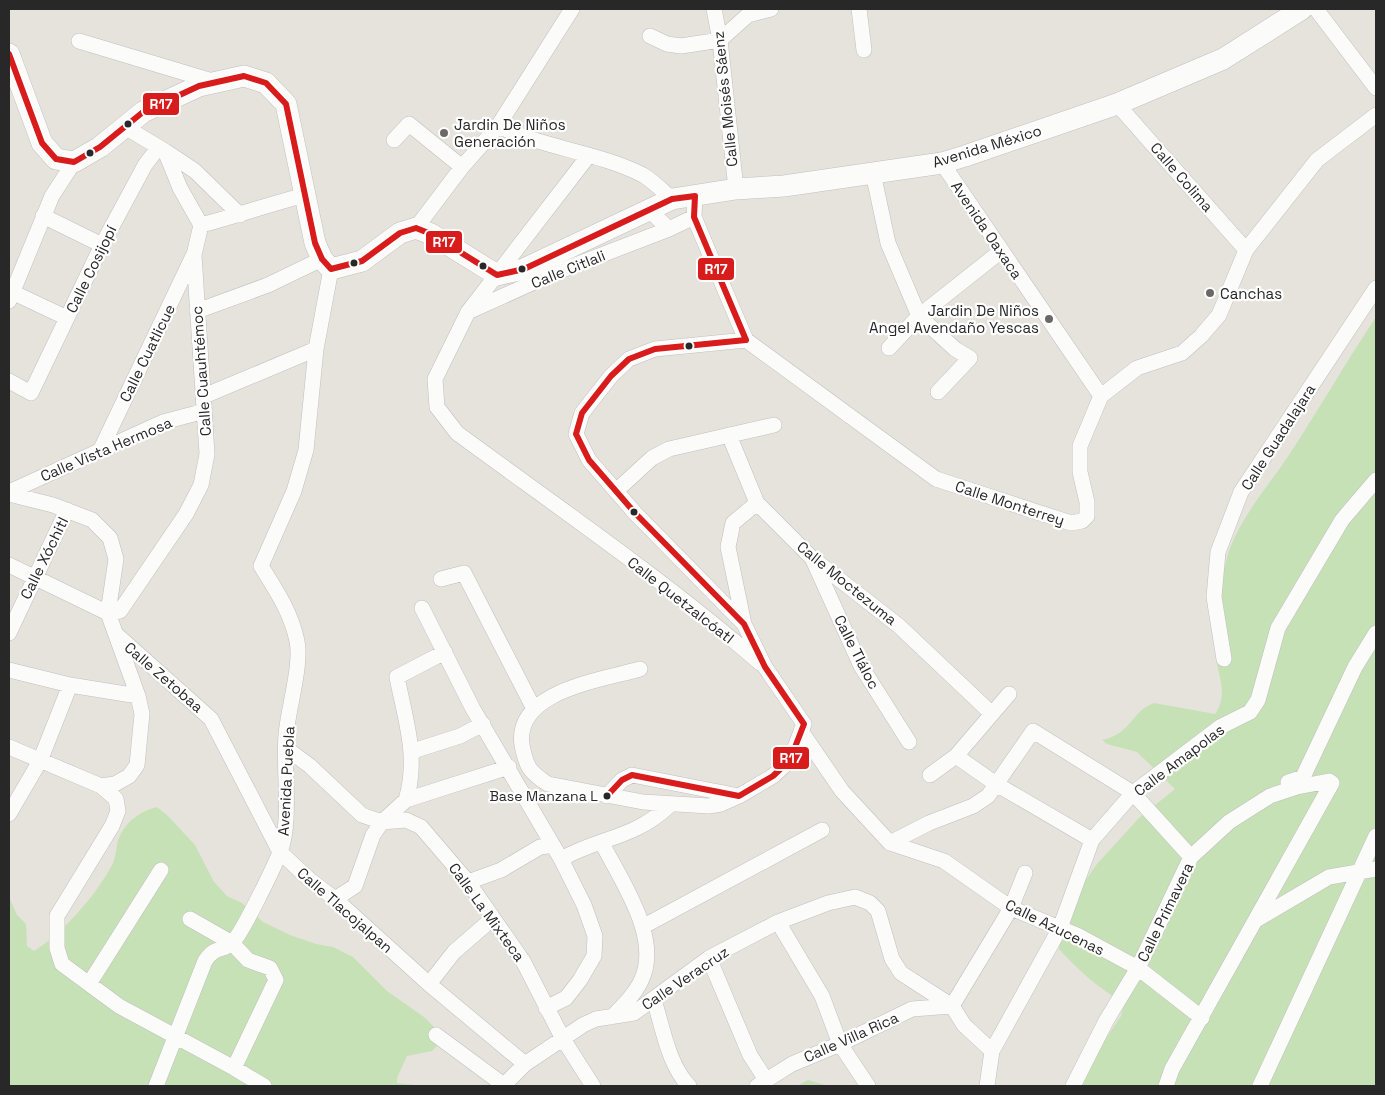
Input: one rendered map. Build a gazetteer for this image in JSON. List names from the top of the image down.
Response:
{
  "streets": {
    "street": [
      "Calle Moisés Sáenz",
      "Avenida México",
      "Calle Colima",
      "Avenida Oaxaca",
      "Calle Cosijopí",
      "Calle Citlali",
      "Calle Cuatlicue",
      "Calle Cuauhtémoc",
      "Calle Guadalajara",
      "Calle Vista Hermosa",
      "Calle Monterrey",
      "Calle Xóchitl",
      "Calle Moctezuma",
      "Calle Quetzalcóatl",
      "Calle Tláloc",
      "Calle Zetobaa",
      "Calle Amapolas",
      "Avenida Puebla",
      "Calle Tlacojalpan",
      "Calle La Mixteca",
      "Calle Primavera",
      "Calle Azucenas",
      "Calle Veracruz",
      "Calle Villa Rica"
    ]
  },
  "crossings": [
    ["Calle Moisés Sáenz", "Avenida México"],
    ["Avenida México", "Calle Colima"],
    ["Avenida México", "Avenida Oaxaca"],
    ["Calle Colima", "Calle Monterrey"],
    ["Avenida Oaxaca", "Calle Monterrey"],
    ["Calle Citlali", "Calle Quetzalcóatl"],
    ["Calle Cuatlicue", "Calle Cuauhtémoc"],
    ["Calle Cuatlicue", "Calle Vista Hermosa"],
    ["Calle Cuauhtémoc", "Calle Vista Hermosa"],
    ["Calle Vista Hermosa", "Avenida Puebla"],
    ["Calle Monterrey", "Calle Quetzalcóatl"],
    ["Calle Moctezuma", "Calle Tláloc"],
    ["Calle Zetobaa", "Calle Tlacojalpan"],
    ["Calle Amapolas", "Calle Azucenas"],
    ["Avenida Puebla", "Calle Tlacojalpan"],
    ["Avenida Puebla", "Calle La Mixteca"],
    ["Calle Tlacojalpan", "Calle Veracruz"],
    ["Calle La Mixteca", "Calle Veracruz"],
    ["Calle Primavera", "Calle Azucenas"],
    ["Calle Veracruz", "Calle Villa Rica"]
  ],
  "places": [
    "Jardin De Niños Generación",
    "Canchas",
    "Jardin De Niños Angel Avendaño Yescas",
    "Base Manzana L"
  ],
  "lines": ["transit line R17"]
}
